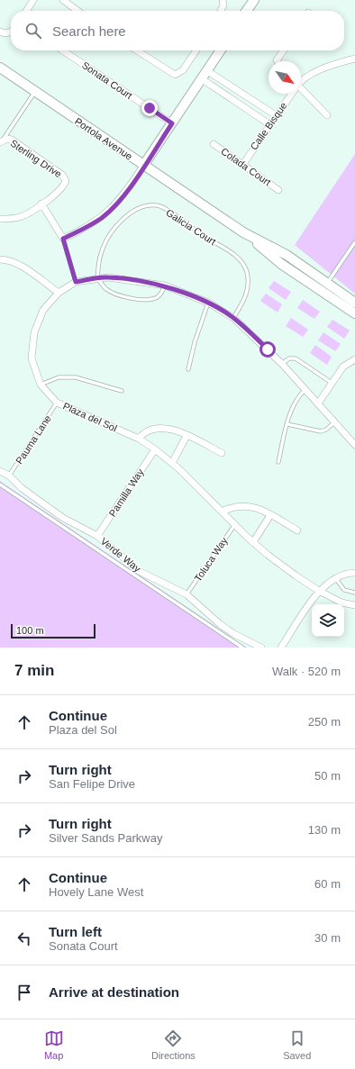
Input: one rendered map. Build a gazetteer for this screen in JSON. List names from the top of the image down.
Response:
{
  "streets": {
    "main road": ["Portola Avenue"],
    "street": [
      "Sonata Court",
      "Calle Bisque",
      "Sterling Drive",
      "Colada Court",
      "Plaza del Sol",
      "Pamilla Way",
      "Verde Way"
    ],
    "lane": ["Galicia Court", "Pauma Lane", "Toluca Way"]
  },
  "crossings": [
    ["Calle Bisque", "Colada Court"],
    ["Galicia Court", "Plaza del Sol"],
    ["Plaza del Sol", "Pauma Lane"],
    ["Plaza del Sol", "Pamilla Way"],
    ["Plaza del Sol", "Toluca Way"],
    ["Pauma Lane", "Verde Way"],
    ["Pamilla Way", "Verde Way"],
    ["Verde Way", "Toluca Way"]
  ],
  "scale_bar": "100 m",
  "north": "bottom right",
  "page": {
    "search": "Search here",
    "scale": "100 m",
    "heading": ["7 min", "Walk · 520 m"],
    "list": [
      ["Continue", "Plaza del Sol", "250 m"],
      ["Turn right", "San Felipe Drive", "50 m"],
      ["Turn right", "Silver Sands Parkway", "130 m"],
      ["Continue", "Hovely Lane West", "60 m"],
      ["Turn left", "Sonata Court", "30 m"],
      "Arrive at destination"
    ],
    "nav": ["Map", "Directions", "Saved"]
  }
}
